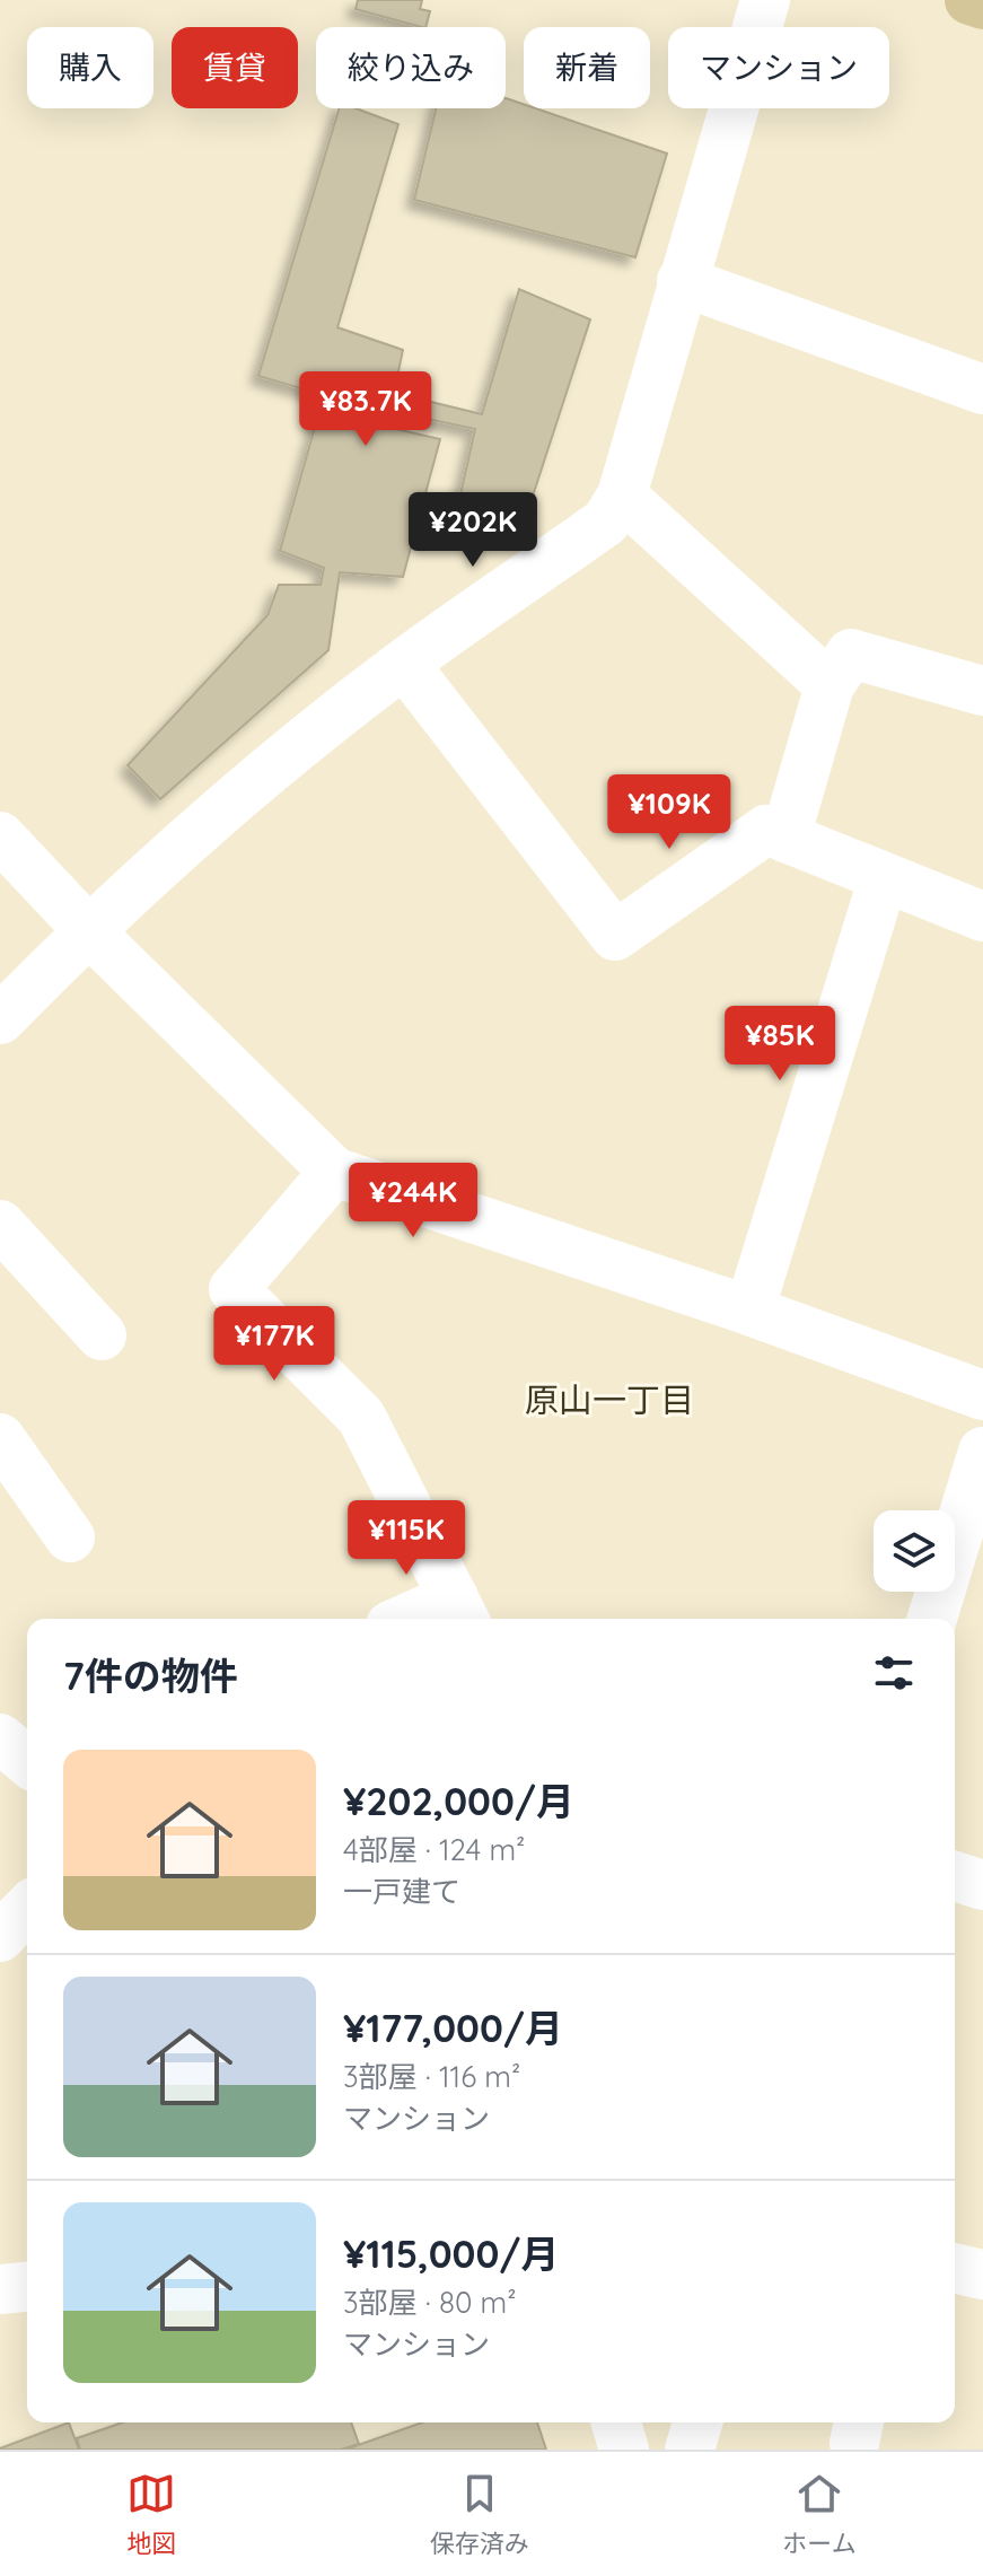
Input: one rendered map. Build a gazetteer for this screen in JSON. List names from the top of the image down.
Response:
{
  "districts": ["原山一丁目"],
  "page": {
    "chip": [
      "購入",
      "賃貸",
      "絞り込み",
      "新着",
      "マンション"
    ],
    "price": [
      "¥83.7K",
      "¥202K",
      "¥109K",
      "¥85K",
      "¥244K",
      "¥177K",
      "¥115K"
    ],
    "heading": "7件の物件",
    "list": [
      {
        "name": "¥202,000/月",
        "note": "4部屋 · 124 m² · 一戸建て"
      },
      {
        "name": "¥177,000/月",
        "note": "3部屋 · 116 m² · マンション"
      },
      {
        "name": "¥115,000/月",
        "note": "3部屋 · 80 m² · マンション"
      }
    ],
    "tabs": ["地図", "保存済み", "ホーム"]
  }
}
